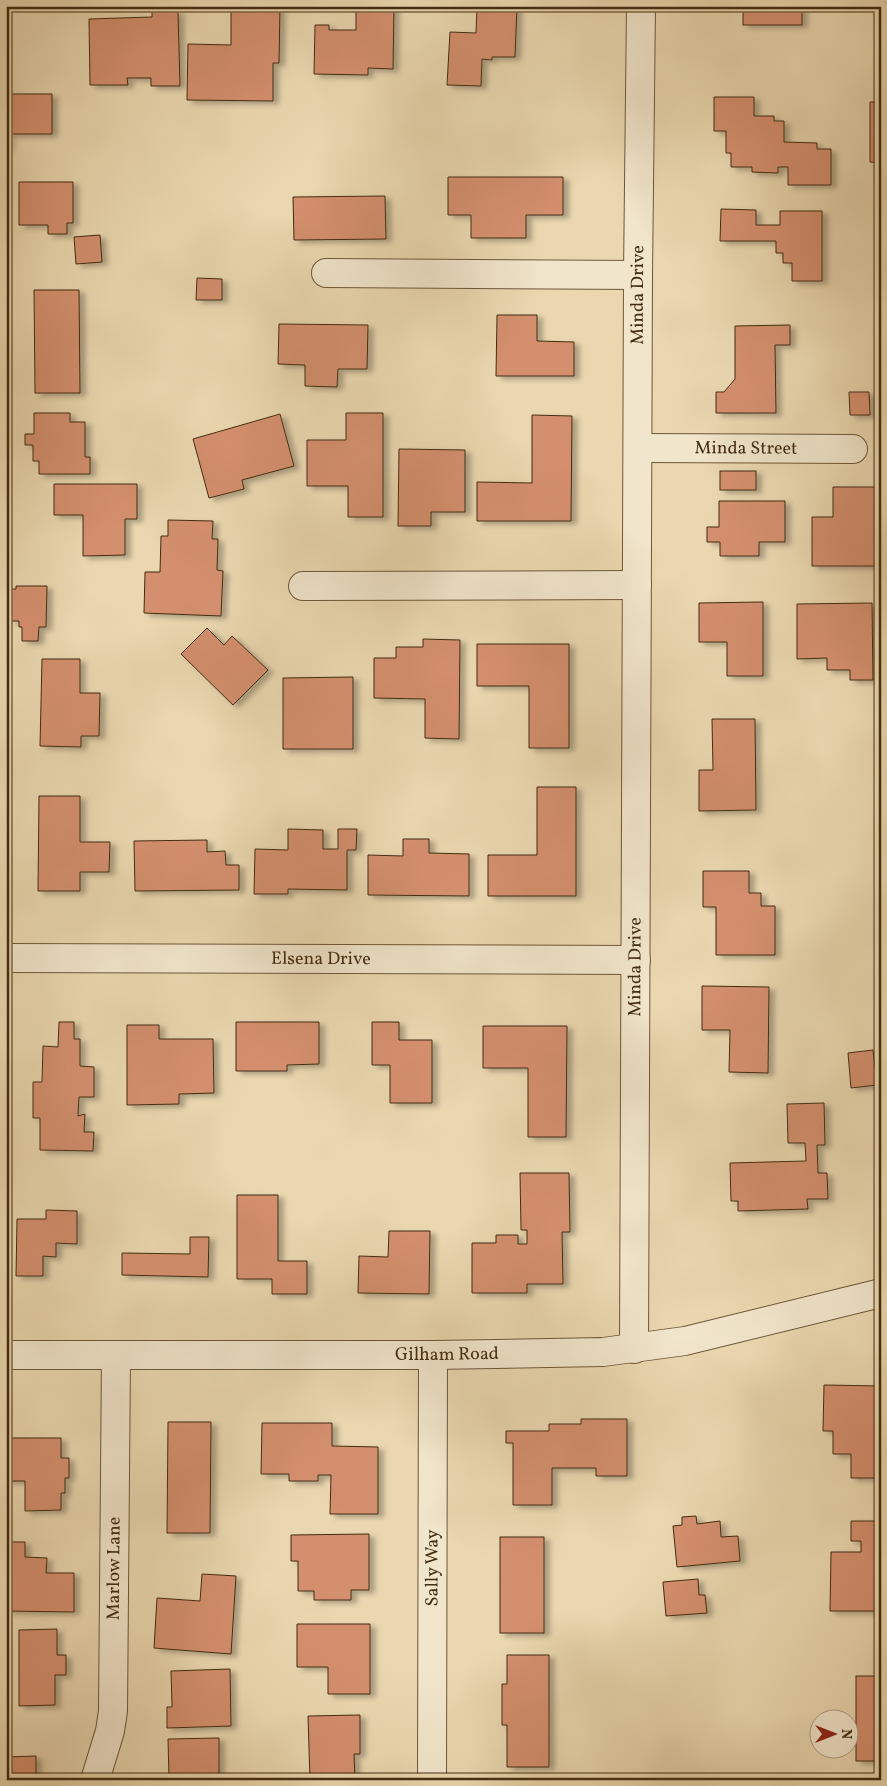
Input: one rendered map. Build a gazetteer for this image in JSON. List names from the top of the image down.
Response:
{
  "streets": {
    "street": [
      "Minda Drive",
      "Minda Street",
      "Elsena Drive",
      "Gilham Road",
      "Sally Way",
      "Marlow Lane"
    ]
  },
  "crossings": [
    ["Minda Drive", "Minda Street"],
    ["Minda Drive", "Elsena Drive"],
    ["Minda Drive", "Gilham Road"],
    ["Gilham Road", "Sally Way"],
    ["Gilham Road", "Marlow Lane"]
  ],
  "north": "right"
}
